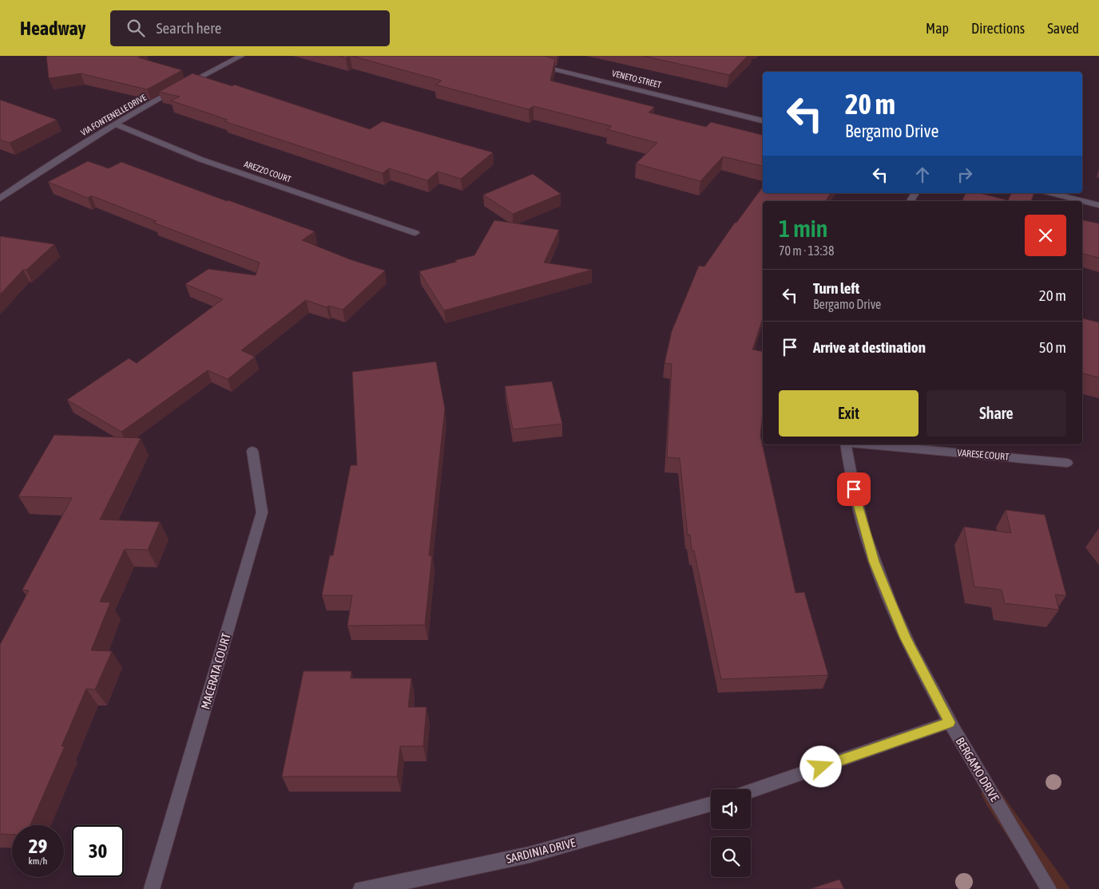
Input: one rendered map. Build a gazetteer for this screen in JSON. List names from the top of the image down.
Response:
{
  "streets": {
    "street": [
      "VENETO STREET",
      "VIA FONTENELLE DRIVE",
      "AREZZO COURT",
      "VARESE COURT",
      "MACERATA COURT",
      "BERGAMO DRIVE",
      "SARDINIA DRIVE"
    ]
  },
  "crossings": [
    ["VIA FONTENELLE DRIVE", "AREZZO COURT"]
  ],
  "page": {
    "header": "Headway",
    "search": "Search here",
    "nav": ["Map", "Directions", "Saved"],
    "turn": ["20 m", "Bergamo Drive"],
    "heading": ["1 min", "70 m · 13:38"],
    "list": [
      {
        "name": "Turn left",
        "note": "Bergamo Drive",
        "value": "20 m"
      },
      {
        "name": "Arrive at destination",
        "value": "50 m"
      }
    ],
    "buttons": ["Exit", "Share"],
    "speed": "29 km/h",
    "limit": "30"
  }
}
